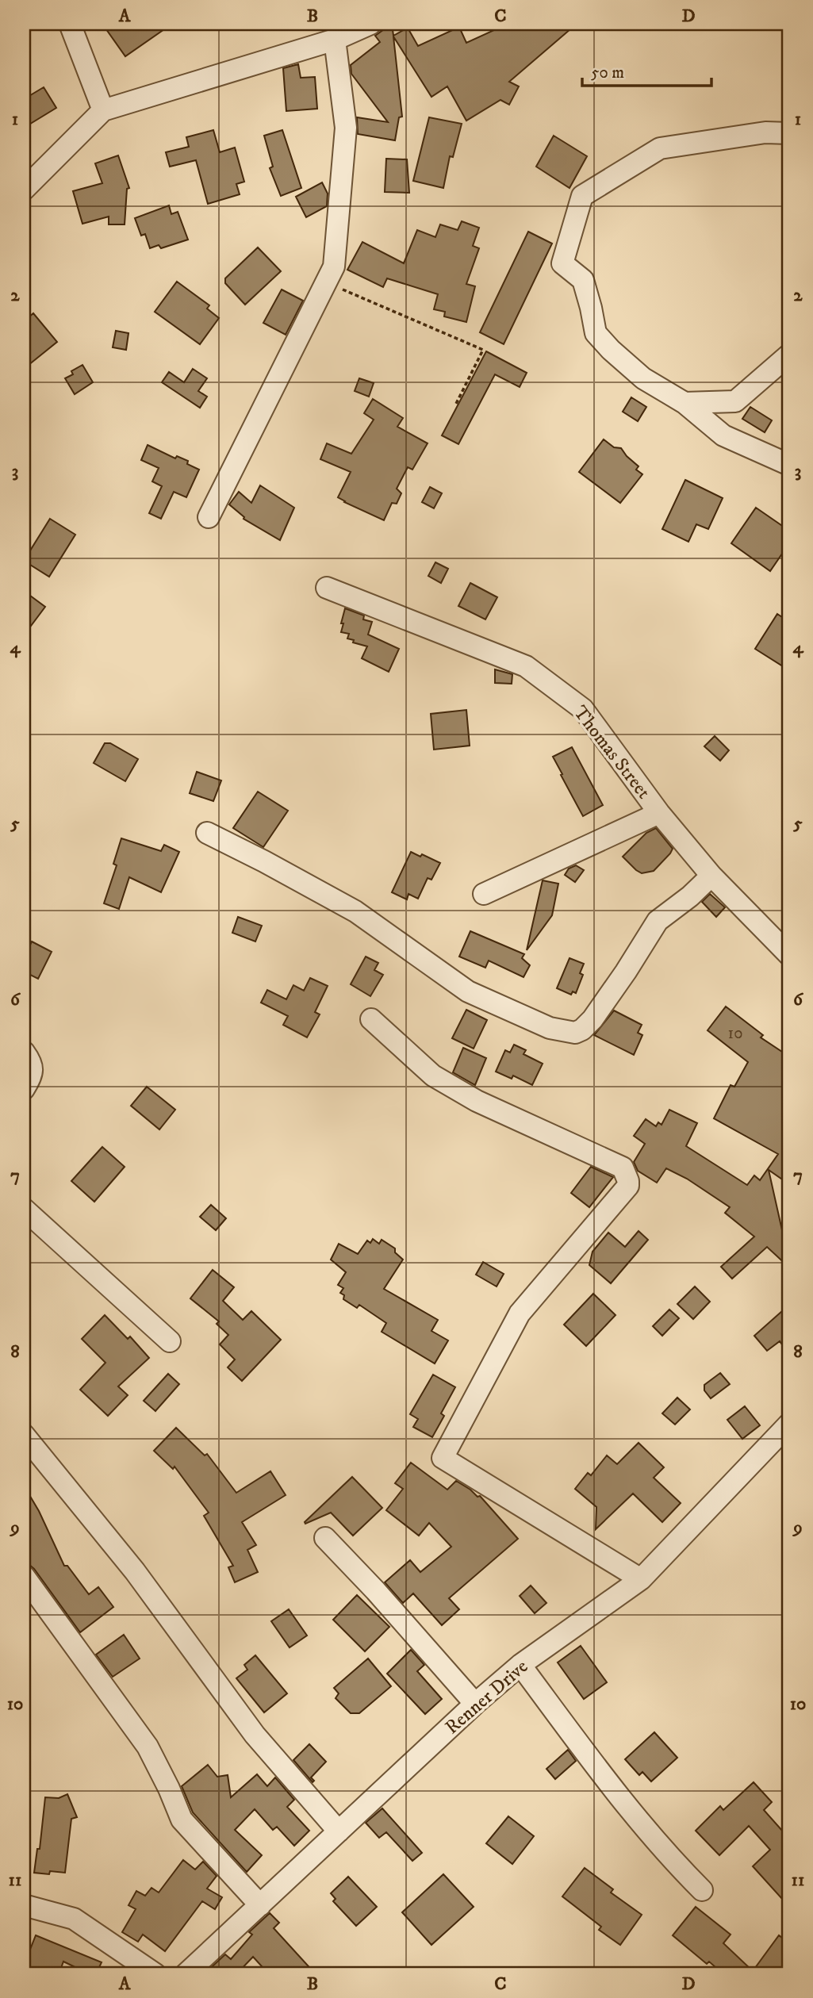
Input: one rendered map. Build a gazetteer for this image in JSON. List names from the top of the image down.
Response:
{
  "streets": {
    "street": ["Thomas Street", "Renner Drive"]
  },
  "house_numbers": ["10"],
  "scale_bar": "50 m",
  "grid": {
    "columns": [
      "A",
      "B",
      "C",
      "D"
    ],
    "rows": [
      "1",
      "2",
      "3",
      "4",
      "5",
      "6",
      "7",
      "8",
      "9",
      "10",
      "11"
    ]
  }
}
